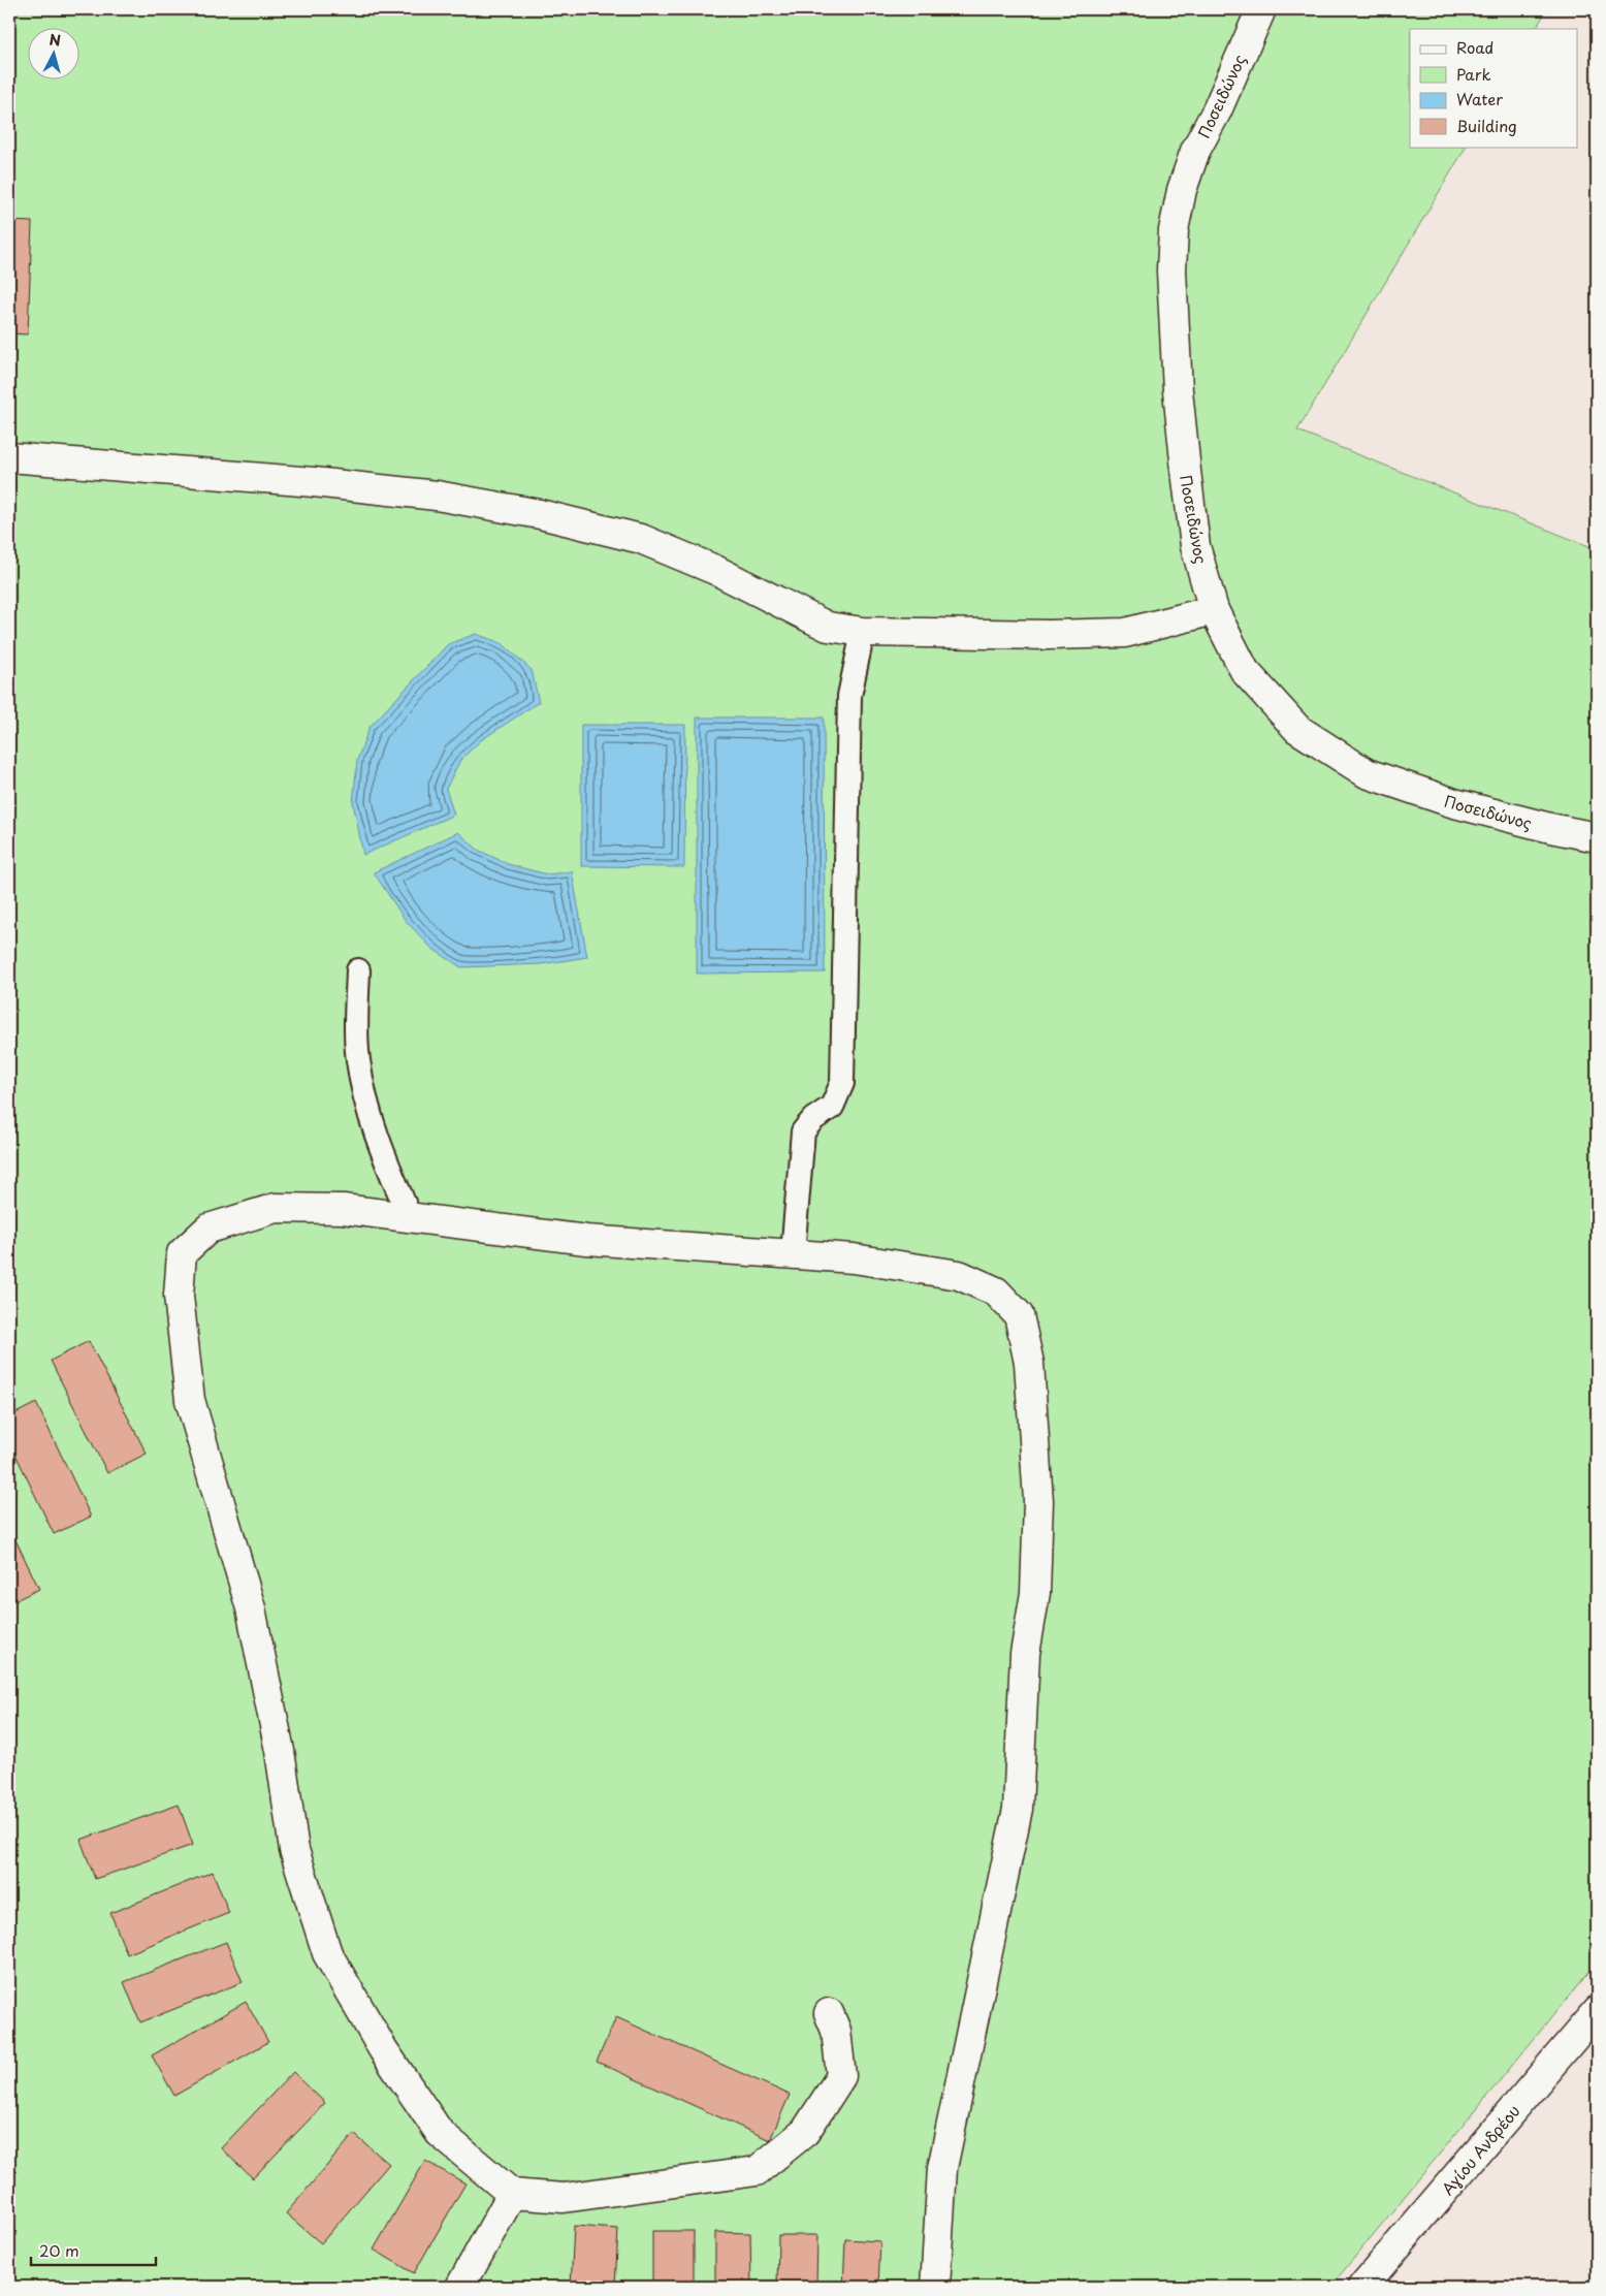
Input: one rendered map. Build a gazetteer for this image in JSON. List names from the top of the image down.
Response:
{
  "streets": {
    "street": ["Ποσειδώνος", "Αγίου Ανδρέου"]
  },
  "legend": [
    "Road",
    "Park",
    "Water",
    "Building"
  ],
  "scale_bar": "20 m",
  "north": "top"
}
